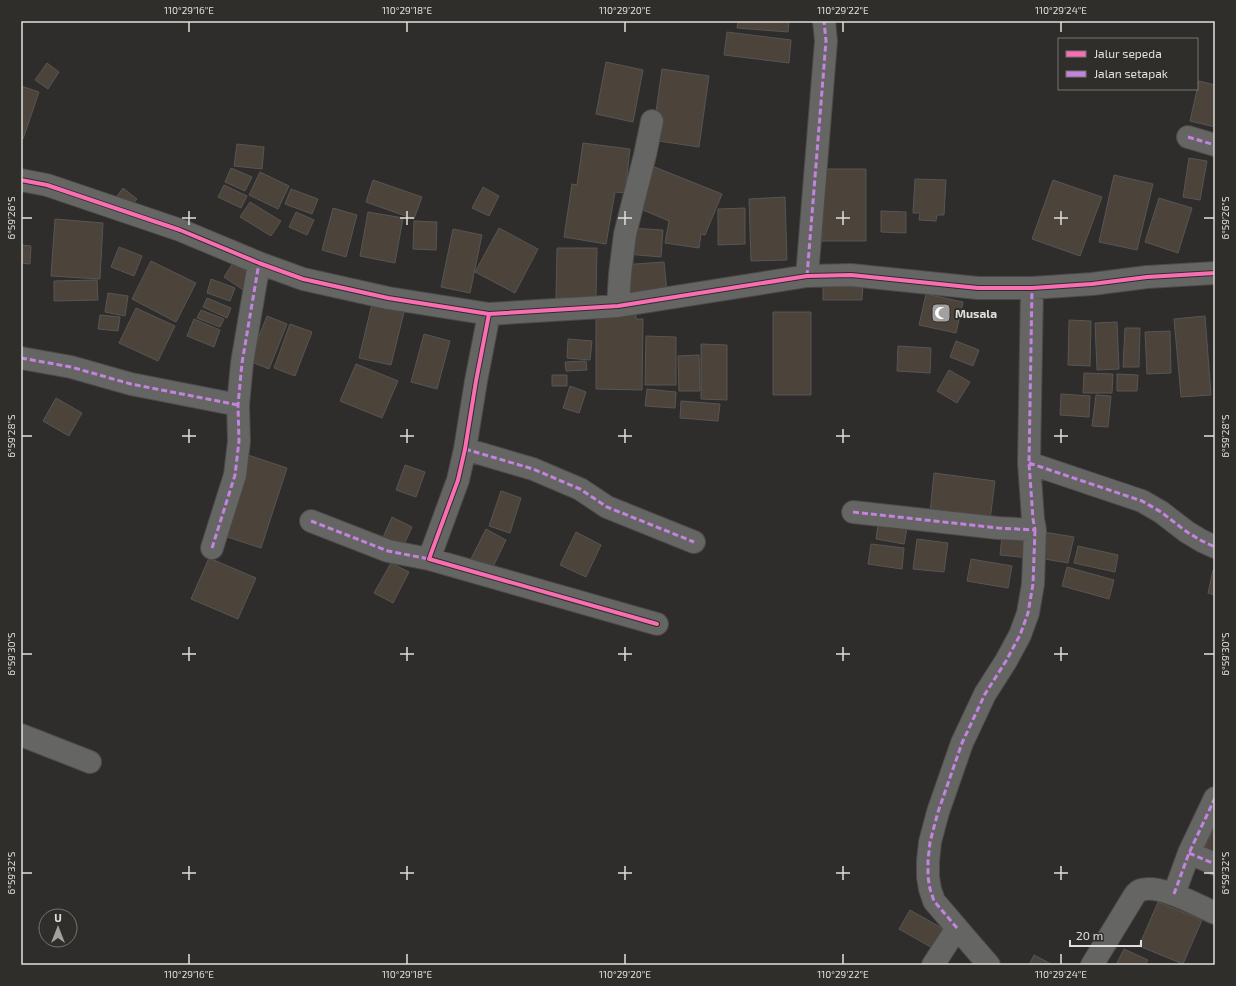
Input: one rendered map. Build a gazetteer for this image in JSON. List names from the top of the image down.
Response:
{
  "places": {
    "mosque": ["Musala"]
  },
  "legend": ["Jalur sepeda", "Jalan setapak"],
  "scale_bar": "20 m",
  "north": "top",
  "coordinates": [
    "110°29'16\"E",
    "110°29'18\"E",
    "110°29'20\"E",
    "110°29'22\"E",
    "110°29'24\"E",
    "6°59'26\"S",
    "6°59'28\"S",
    "6°59'30\"S",
    "6°59'32\"S"
  ]
}
